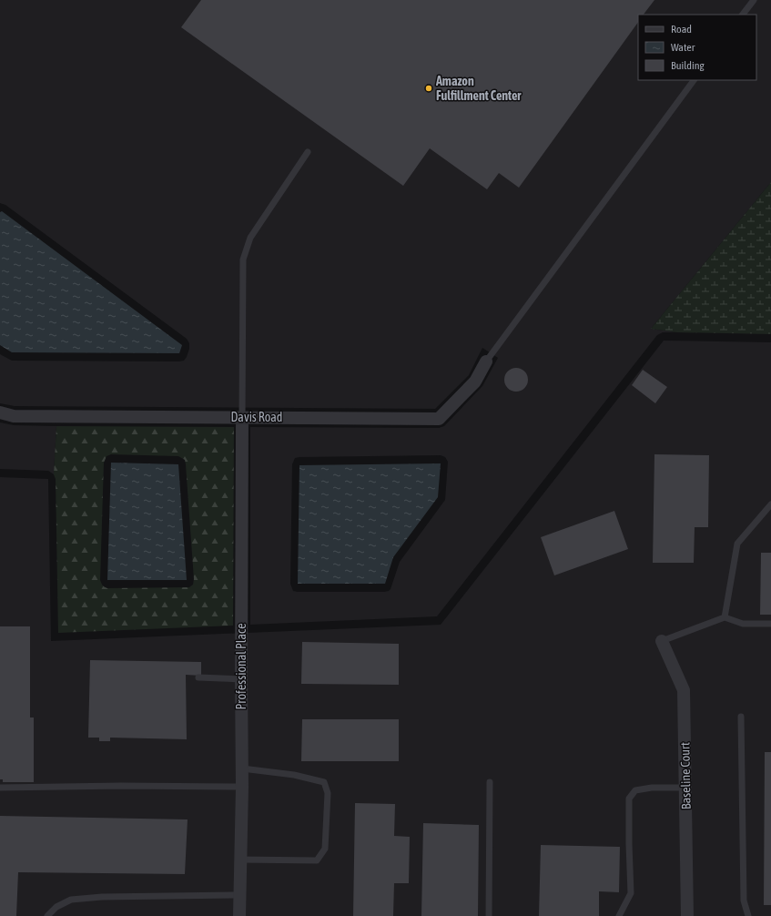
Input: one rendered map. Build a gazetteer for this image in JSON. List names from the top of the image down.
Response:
{
  "streets": {
    "street": ["Davis Road", "Professional Place", "Baseline Court"]
  },
  "crossings": [
    ["Davis Road", "Professional Place"]
  ],
  "places": ["Amazon Fulfillment Center"],
  "legend": ["Road", "Water", "Building"]
}
